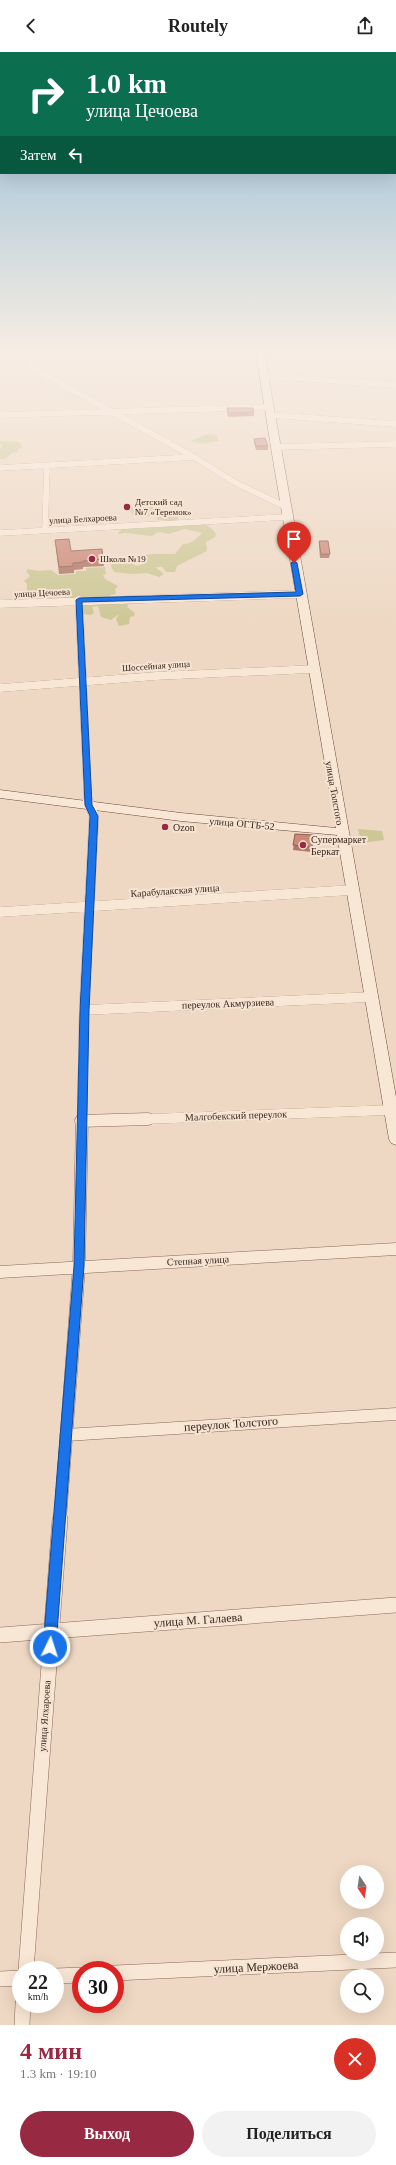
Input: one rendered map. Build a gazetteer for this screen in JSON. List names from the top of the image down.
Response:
{
  "streets": {
    "street": [
      "улица Белхароева",
      "улица Цечоева",
      "Шоссейная улица",
      "улица Толстого",
      "улица ОГТБ-52",
      "Карабулакская улица",
      "переулок Акмурзиева",
      "Малгобекский переулок",
      "Степная улица",
      "переулок Толстого",
      "улица М. Галаева",
      "улица Ялхароева",
      "улица Мержоева"
    ]
  },
  "crossings": [
    ["улица Белхароева", "улица Толстого"],
    ["улица Цечоева", "улица Толстого"],
    ["улица Цечоева", "улица Ялхароева"],
    ["Шоссейная улица", "улица Толстого"],
    ["Шоссейная улица", "улица Ялхароева"],
    ["улица Толстого", "улица ОГТБ-52"],
    ["улица Толстого", "Карабулакская улица"],
    ["улица Толстого", "переулок Акмурзиева"],
    ["улица Толстого", "Малгобекский переулок"],
    ["улица ОГТБ-52", "улица Ялхароева"],
    ["Карабулакская улица", "улица Ялхароева"],
    ["переулок Акмурзиева", "улица Ялхароева"],
    ["Малгобекский переулок", "улица Ялхароева"],
    ["Степная улица", "улица Ялхароева"],
    ["переулок Толстого", "улица Ялхароева"],
    ["улица М. Галаева", "улица Ялхароева"]
  ],
  "places": [
    "Детский сад №7 «Теремок»",
    "Школа №19",
    "Ozon",
    "Супермаркет Беркат"
  ],
  "north": "bottom",
  "page": {
    "header": "Routely",
    "turn": ["1.0 km", "улица Цечоева"],
    "then": "Затем",
    "speed": "22 km/h",
    "limit": "30",
    "heading": ["4 мин", "1.3 km · 19:10"],
    "buttons": ["Выход", "Поделиться"]
  }
}
